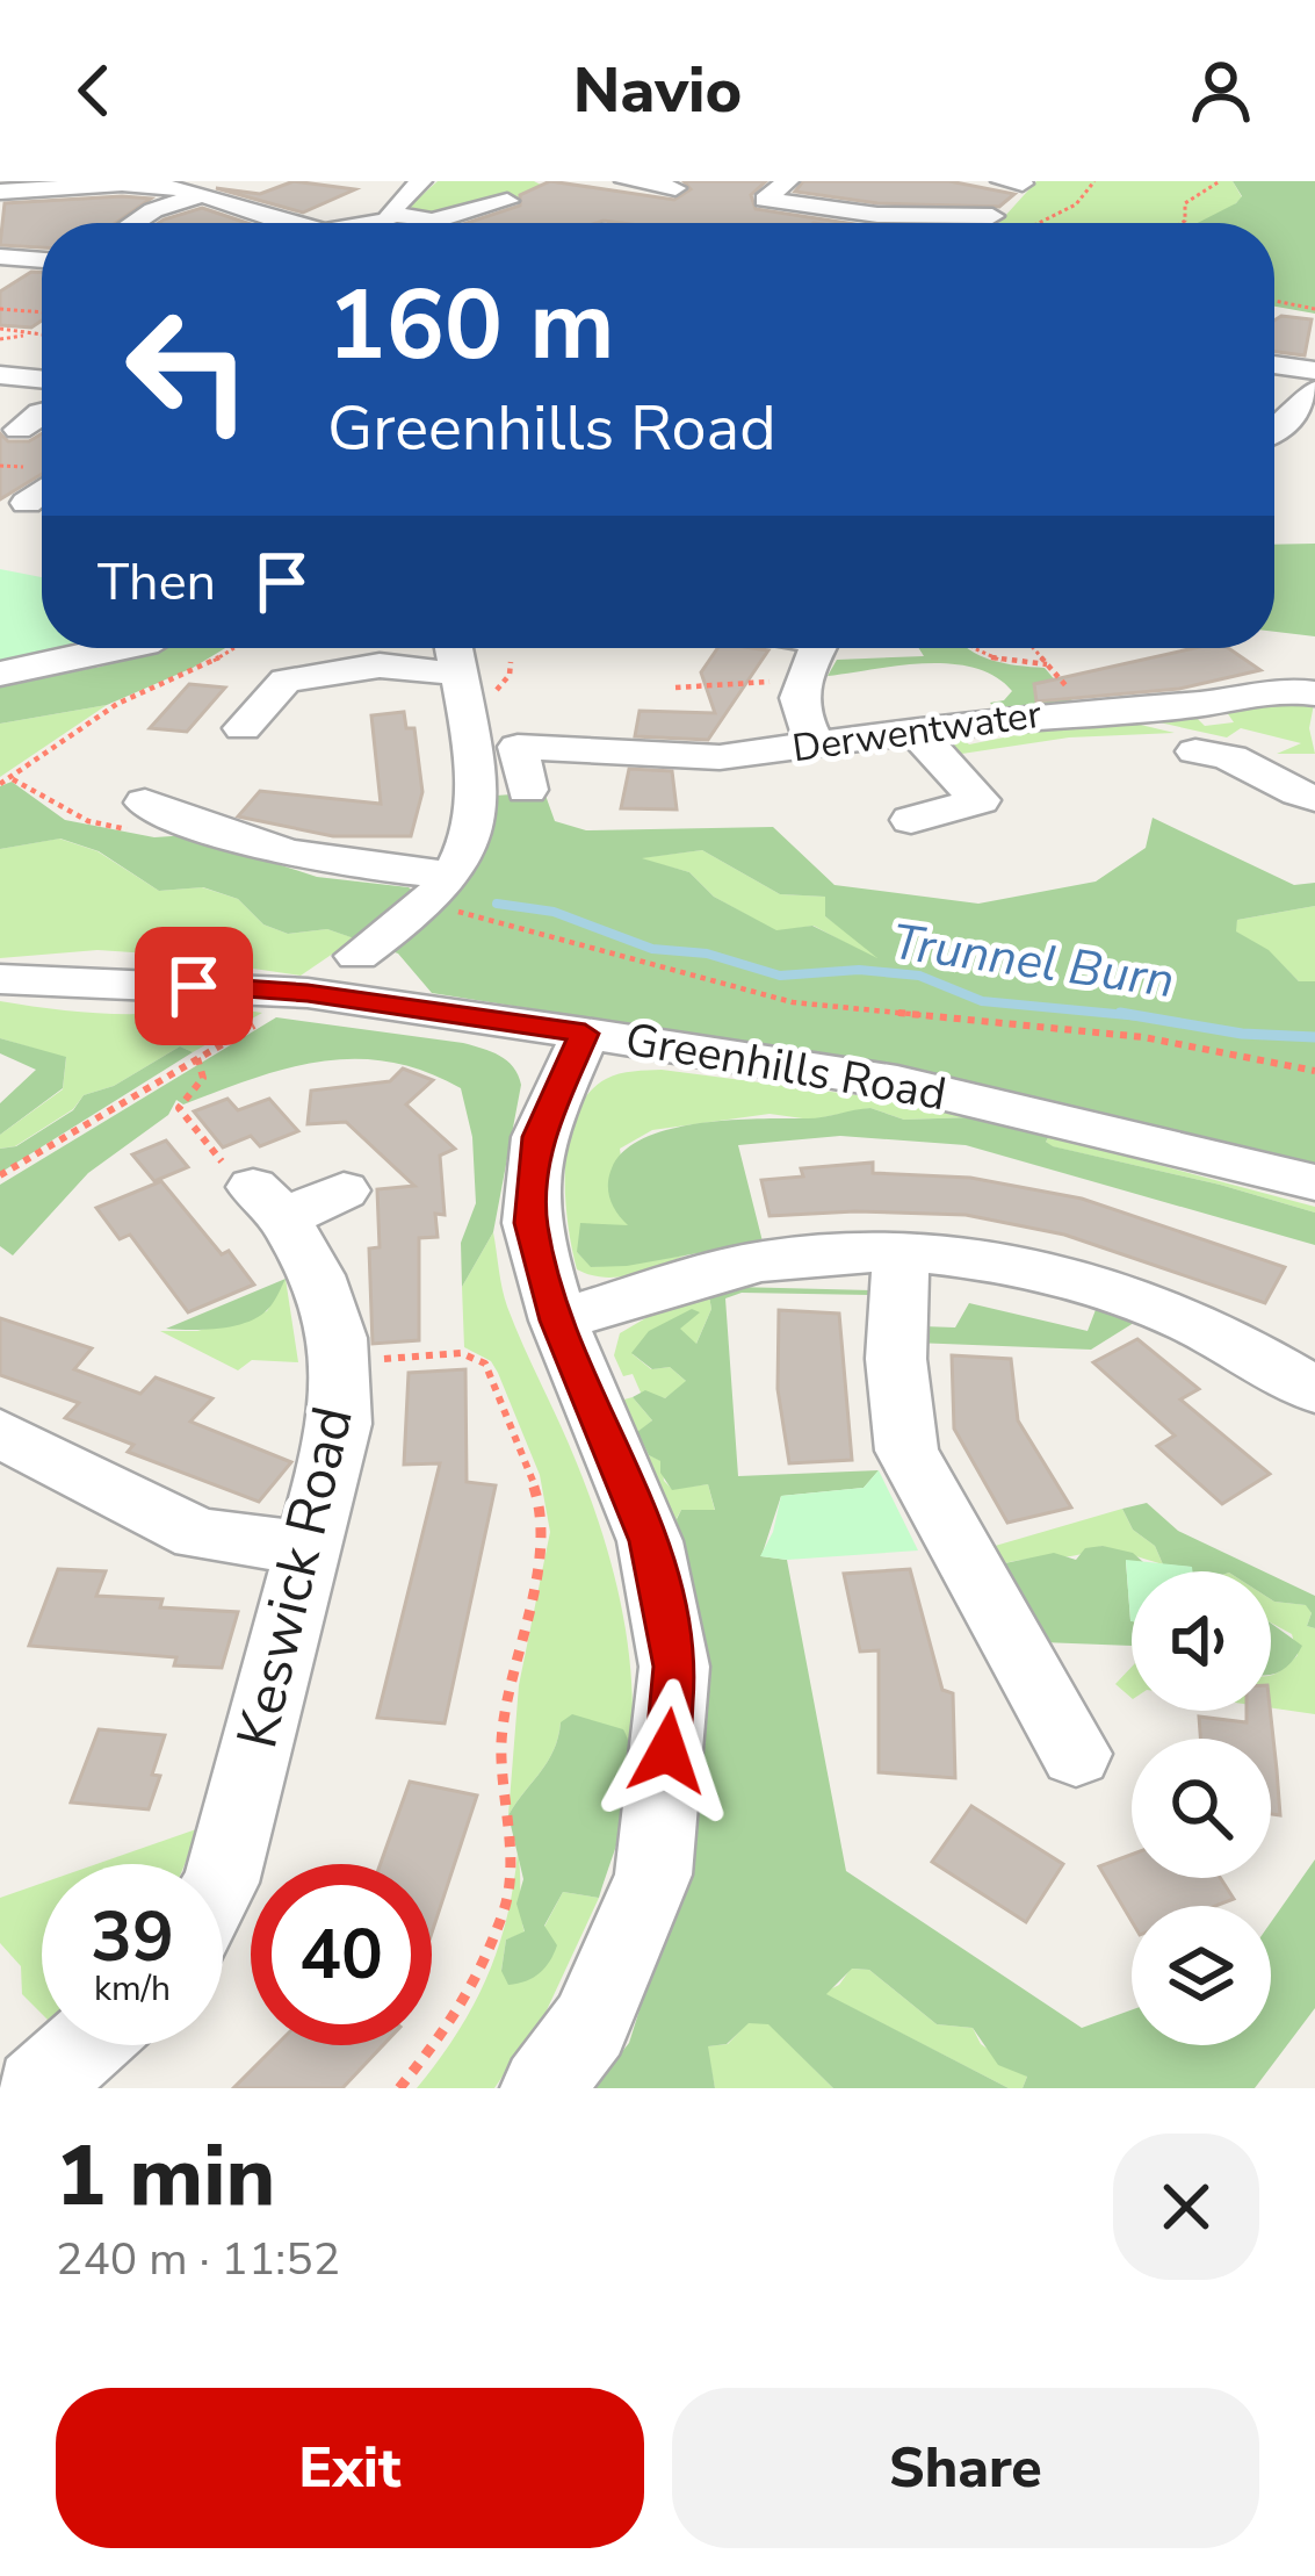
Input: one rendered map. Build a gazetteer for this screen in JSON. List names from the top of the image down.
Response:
{
  "streets": {
    "street": ["Derwentwater", "Greenhills Road", "Keswick Road"]
  },
  "water": ["Trunnel Burn"],
  "page": {
    "header": "Navio",
    "turn": ["160 m", "Greenhills Road"],
    "then": "Then",
    "speed": "39 km/h",
    "limit": "40",
    "heading": ["1 min", "240 m · 11:52"],
    "buttons": ["Exit", "Share"]
  }
}
